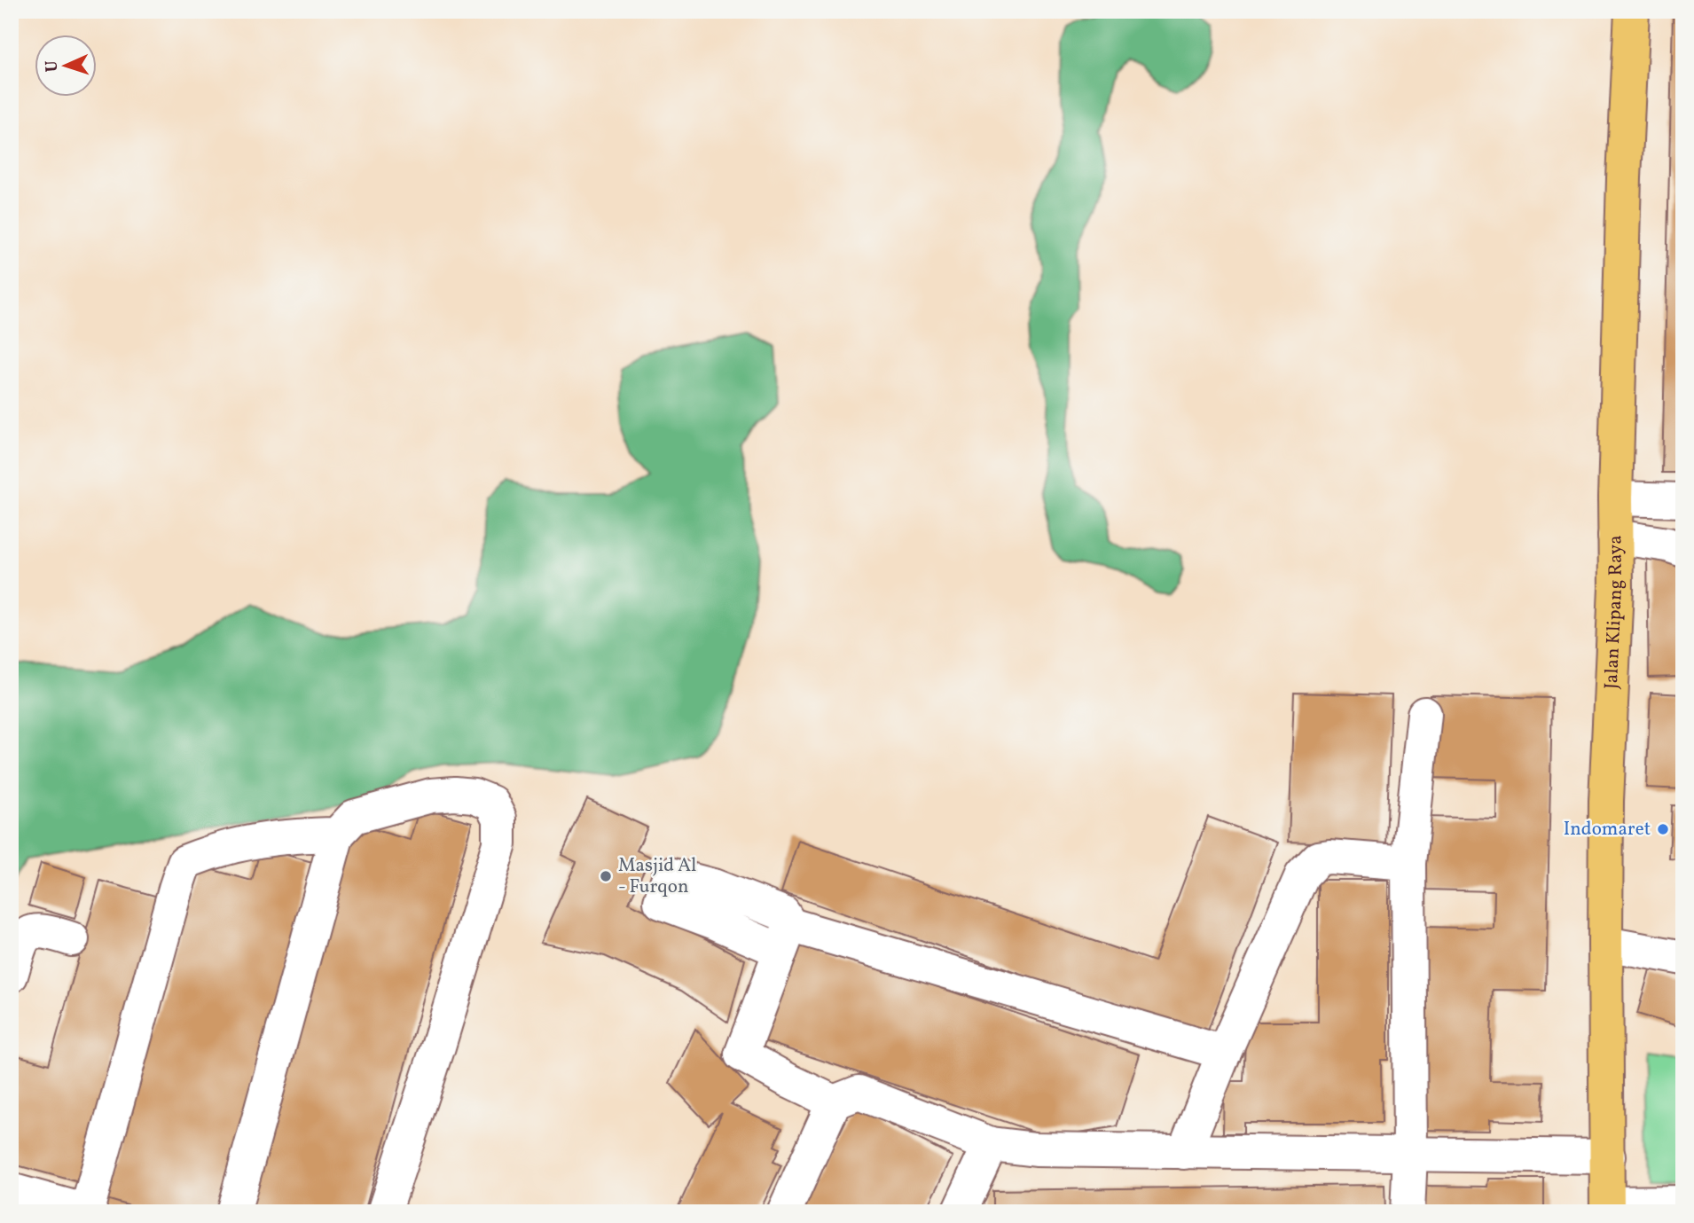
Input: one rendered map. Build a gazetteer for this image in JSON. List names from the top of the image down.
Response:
{
  "streets": {
    "main road": ["Jalan Klipang Raya"]
  },
  "places": ["Indomaret", "Masjid Al - Furqon"],
  "north": "left"
}
